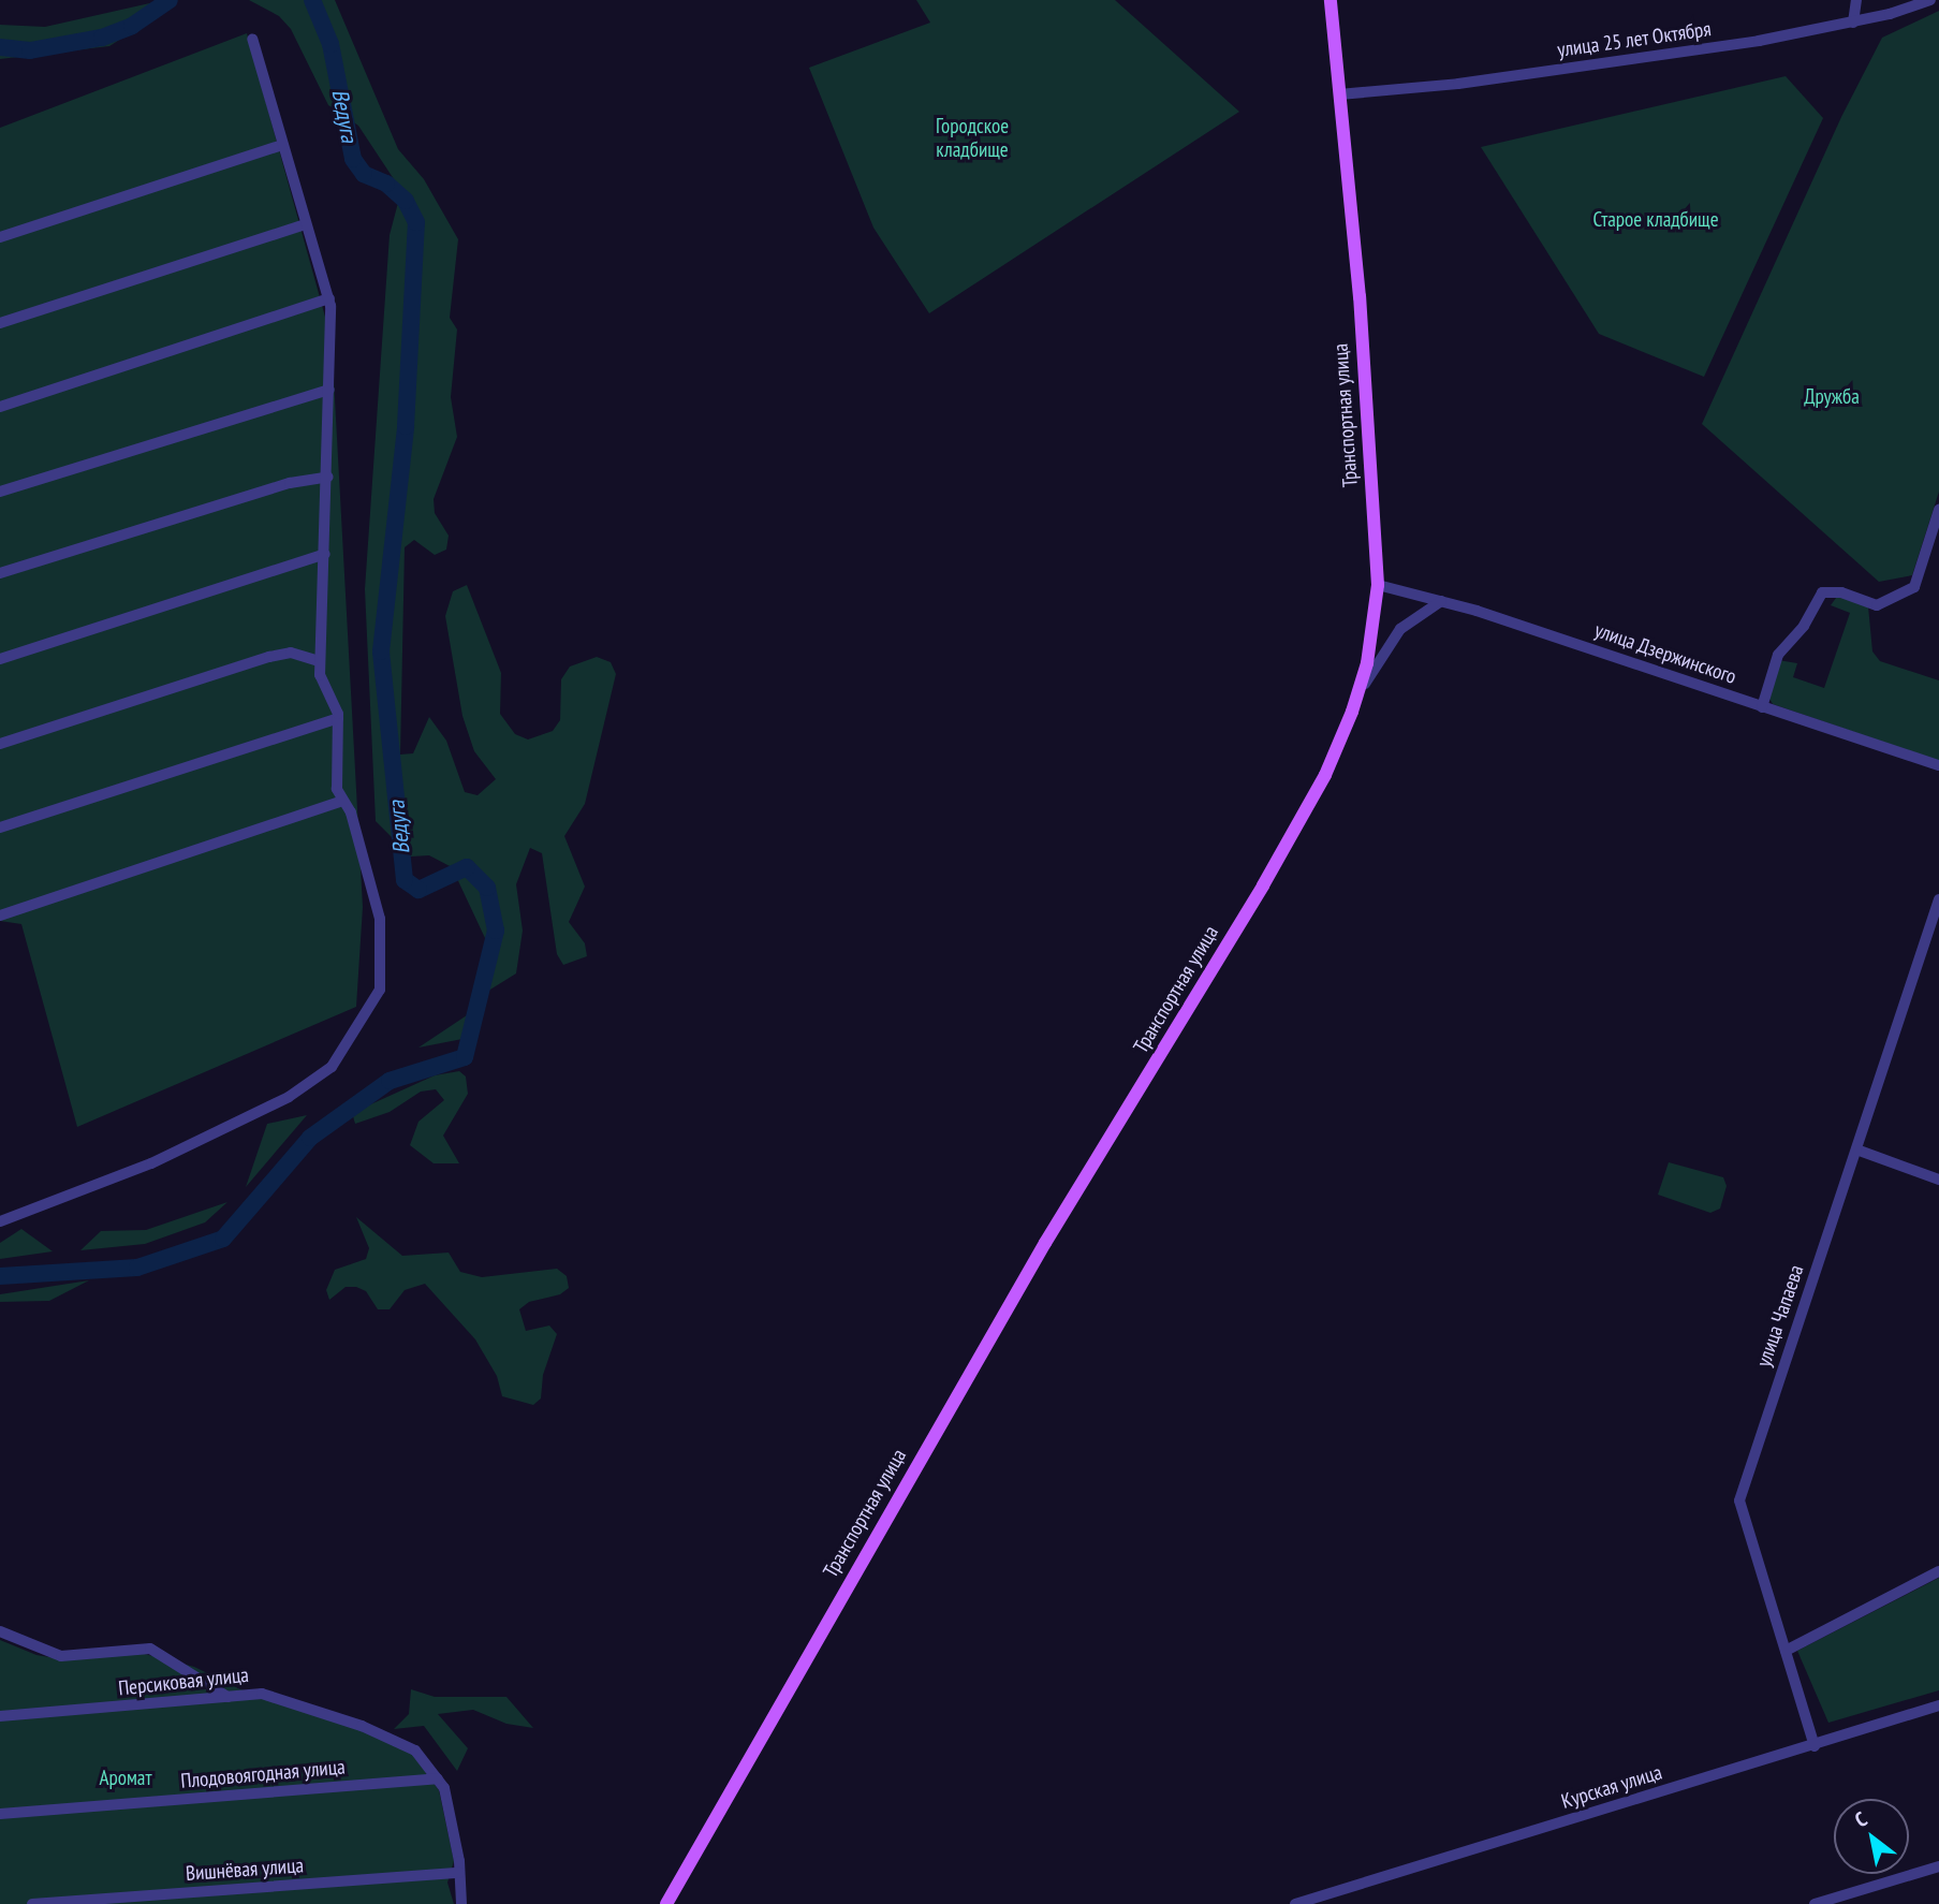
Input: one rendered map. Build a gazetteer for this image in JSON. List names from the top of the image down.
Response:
{
  "streets": {
    "main road": ["Транспортная улица"],
    "street": [
      "улица 25 лет Октября",
      "улица Дзержинского",
      "улица Чапаева",
      "Персиковая улица",
      "Плодовоягодная улица",
      "Курская улица",
      "Вишнёвая улица"
    ]
  },
  "crossings": [
    ["улица 25 лет Октября", "Транспортная улица"],
    ["Транспортная улица", "улица Дзержинского"],
    ["улица Чапаева", "Курская улица"],
    ["Персиковая улица", "Плодовоягодная улица"]
  ],
  "water": ["Ведуга"],
  "parks": [
    "Городское кладбище",
    "Старое кладбище",
    "Дружба",
    "Аромат"
  ],
  "north": "top left"
}
